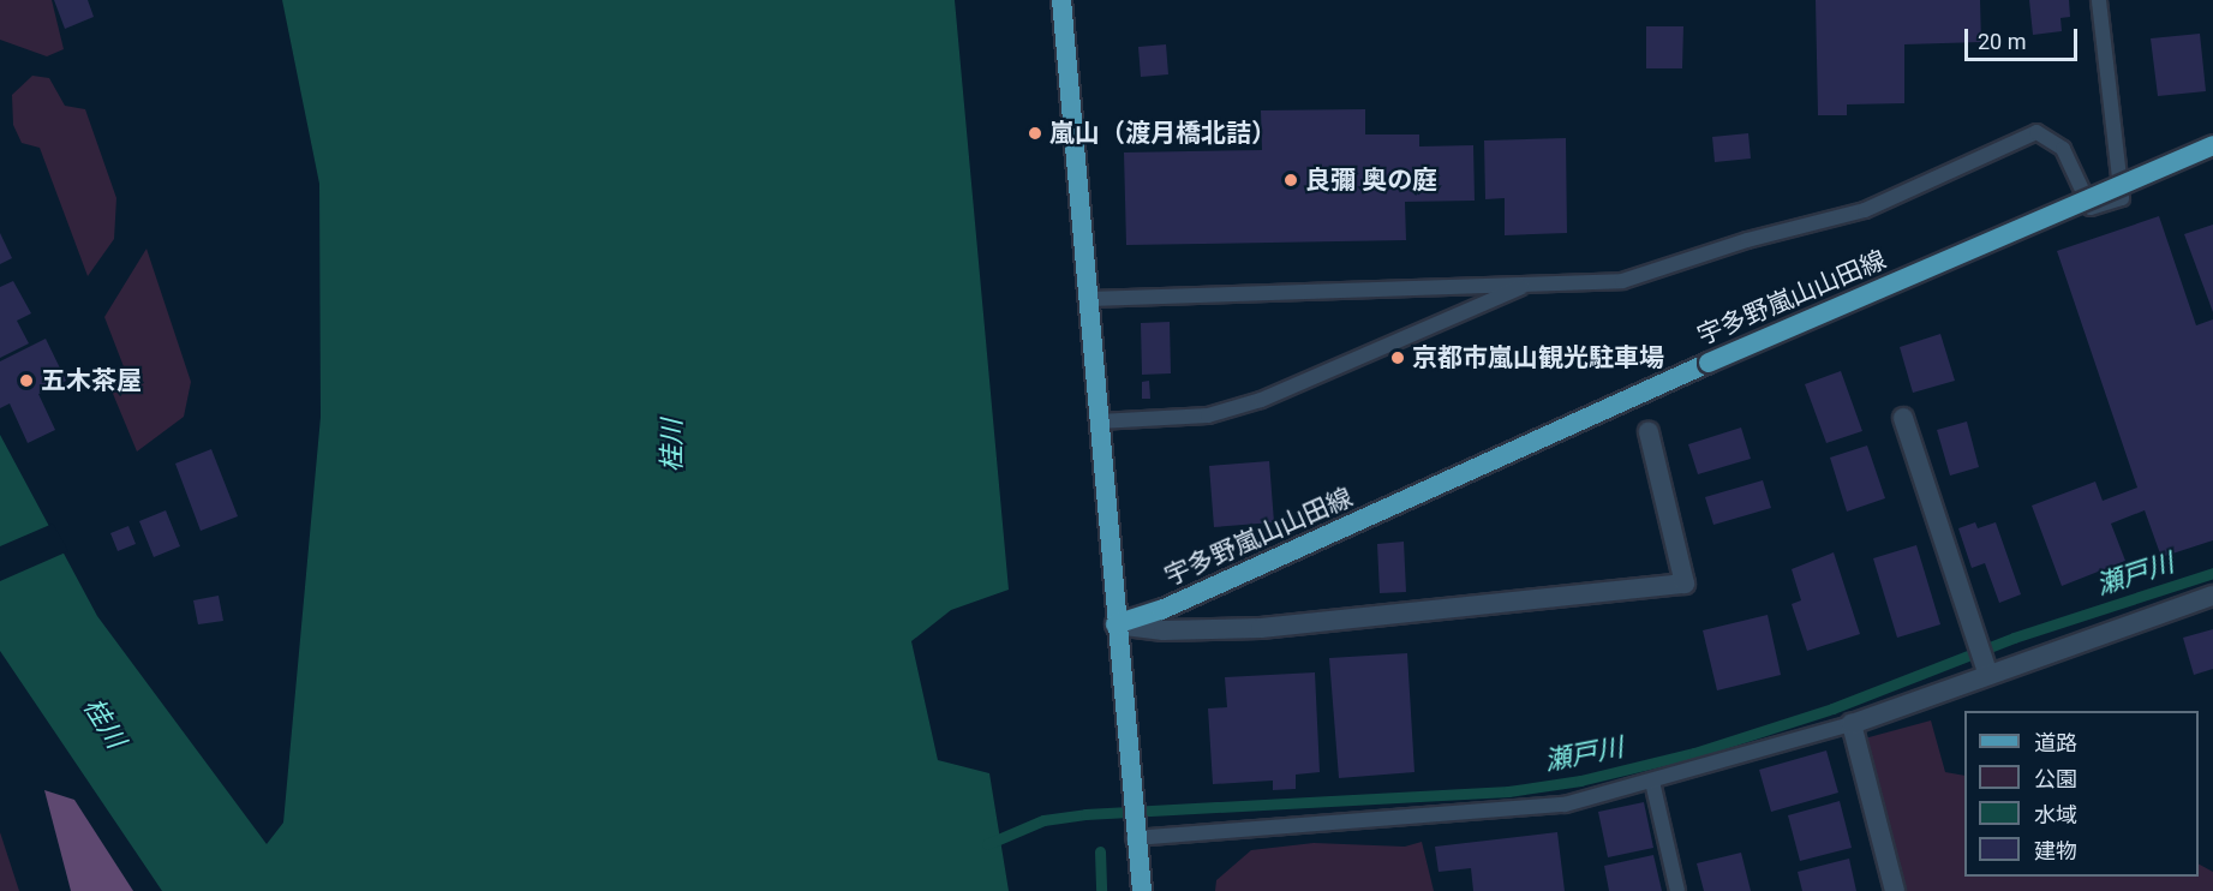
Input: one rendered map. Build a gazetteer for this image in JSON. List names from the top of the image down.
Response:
{
  "streets": {
    "main road": ["宇多野嵐山山田線"]
  },
  "water": ["桂川", "瀬戸川"],
  "places": [
    "嵐山（渡月橋北詰）",
    "良彌 奥の庭",
    "京都市嵐山観光駐車場",
    "五木茶屋"
  ],
  "legend": [
    "道路",
    "公園",
    "水域",
    "建物"
  ],
  "scale_bar": "20 m"
}
